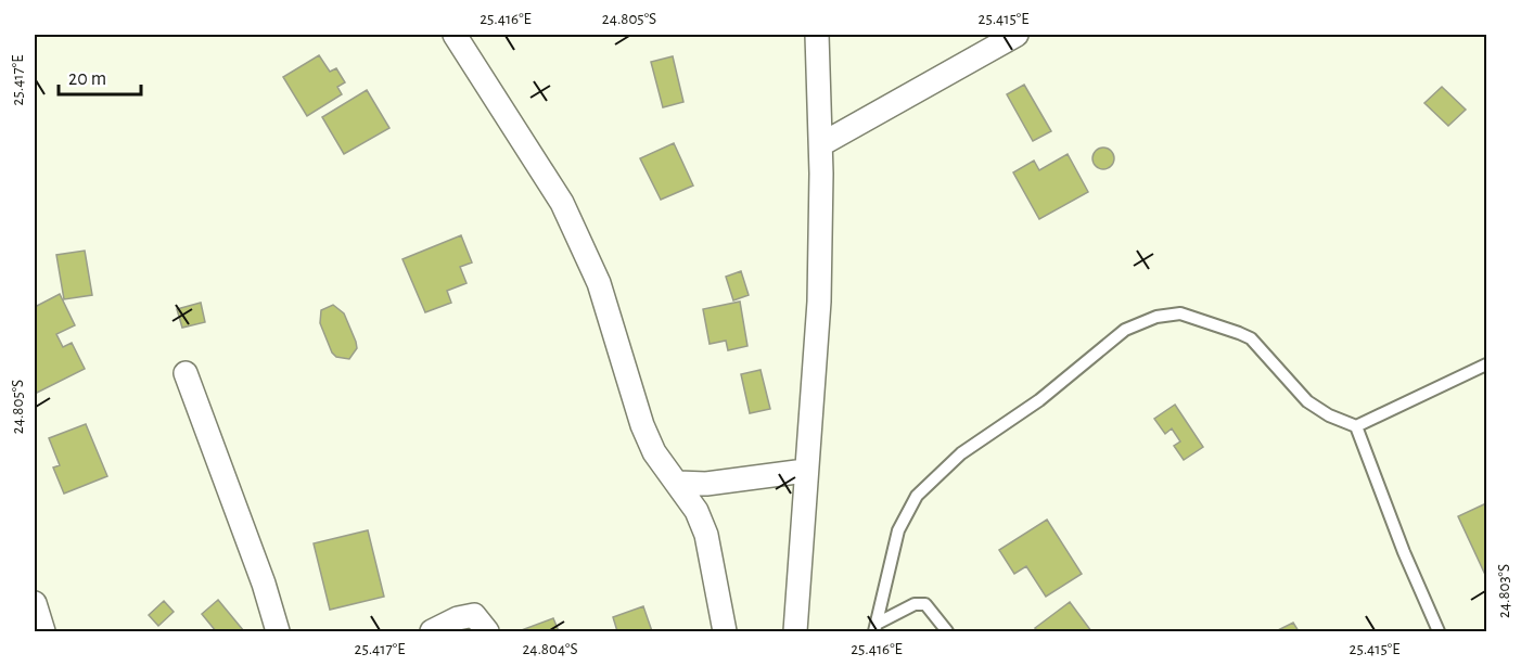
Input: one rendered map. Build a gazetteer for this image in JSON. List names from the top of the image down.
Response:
{
  "scale_bar": "20 m",
  "coordinates": [
    "25.416°E",
    "24.805°S",
    "25.415°E",
    "25.417°E",
    "24.803°S",
    "24.804°S"
  ]
}
